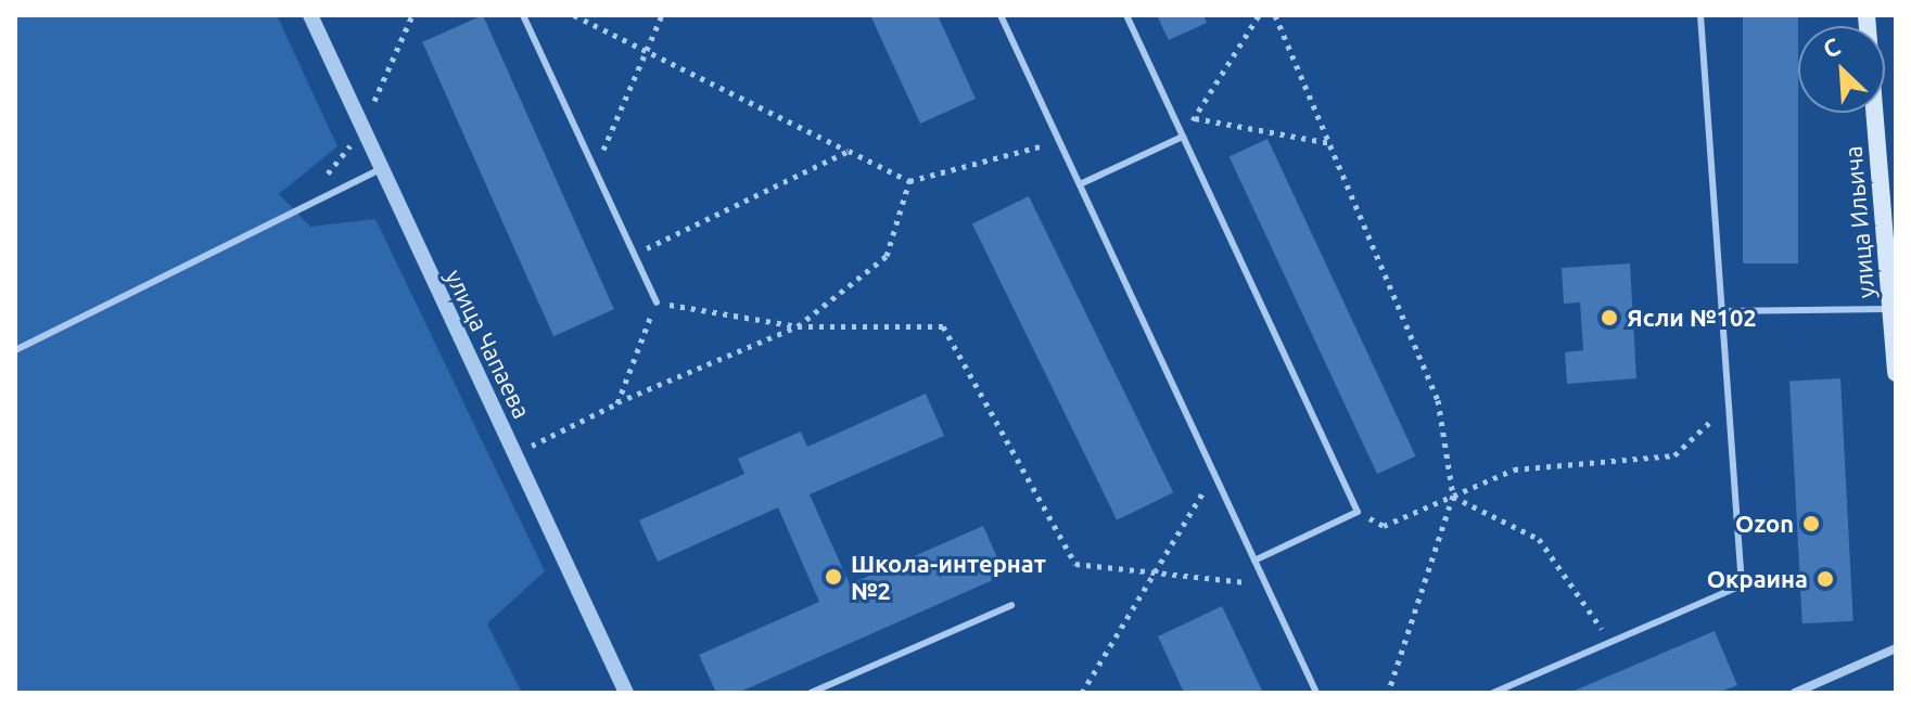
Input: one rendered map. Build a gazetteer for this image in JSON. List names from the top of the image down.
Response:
{
  "streets": {
    "main road": ["улица Ильича"],
    "street": ["улица Чапаева"]
  },
  "places": [
    "Ясли №102",
    "Ozon",
    "Школа-интернат №2",
    "Окраина"
  ],
  "north": "top left"
}
